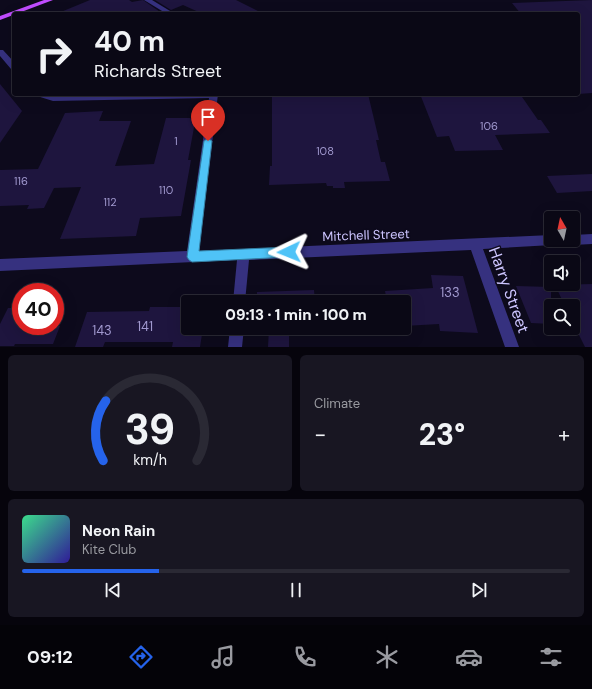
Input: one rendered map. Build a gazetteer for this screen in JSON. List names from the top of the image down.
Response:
{
  "streets": {
    "street": ["Mitchell Street", "Harry Street"]
  },
  "crossings": [
    ["Mitchell Street", "Harry Street"]
  ],
  "house_numbers": [
    "106",
    "1",
    "108",
    "116",
    "110",
    "112",
    "133",
    "141",
    "143"
  ],
  "north": "top",
  "page": {
    "turn": ["40 m", "Richards Street"],
    "limit": "40",
    "trip": "09:13 · 1 min · 100 m",
    "tile": "Climate",
    "heat": ["−", "23°", "+"],
    "song": ["Neon Rain", "Kite Club"],
    "tabs": "09:12",
    "gauge": ["39", "km/h"]
  }
}
